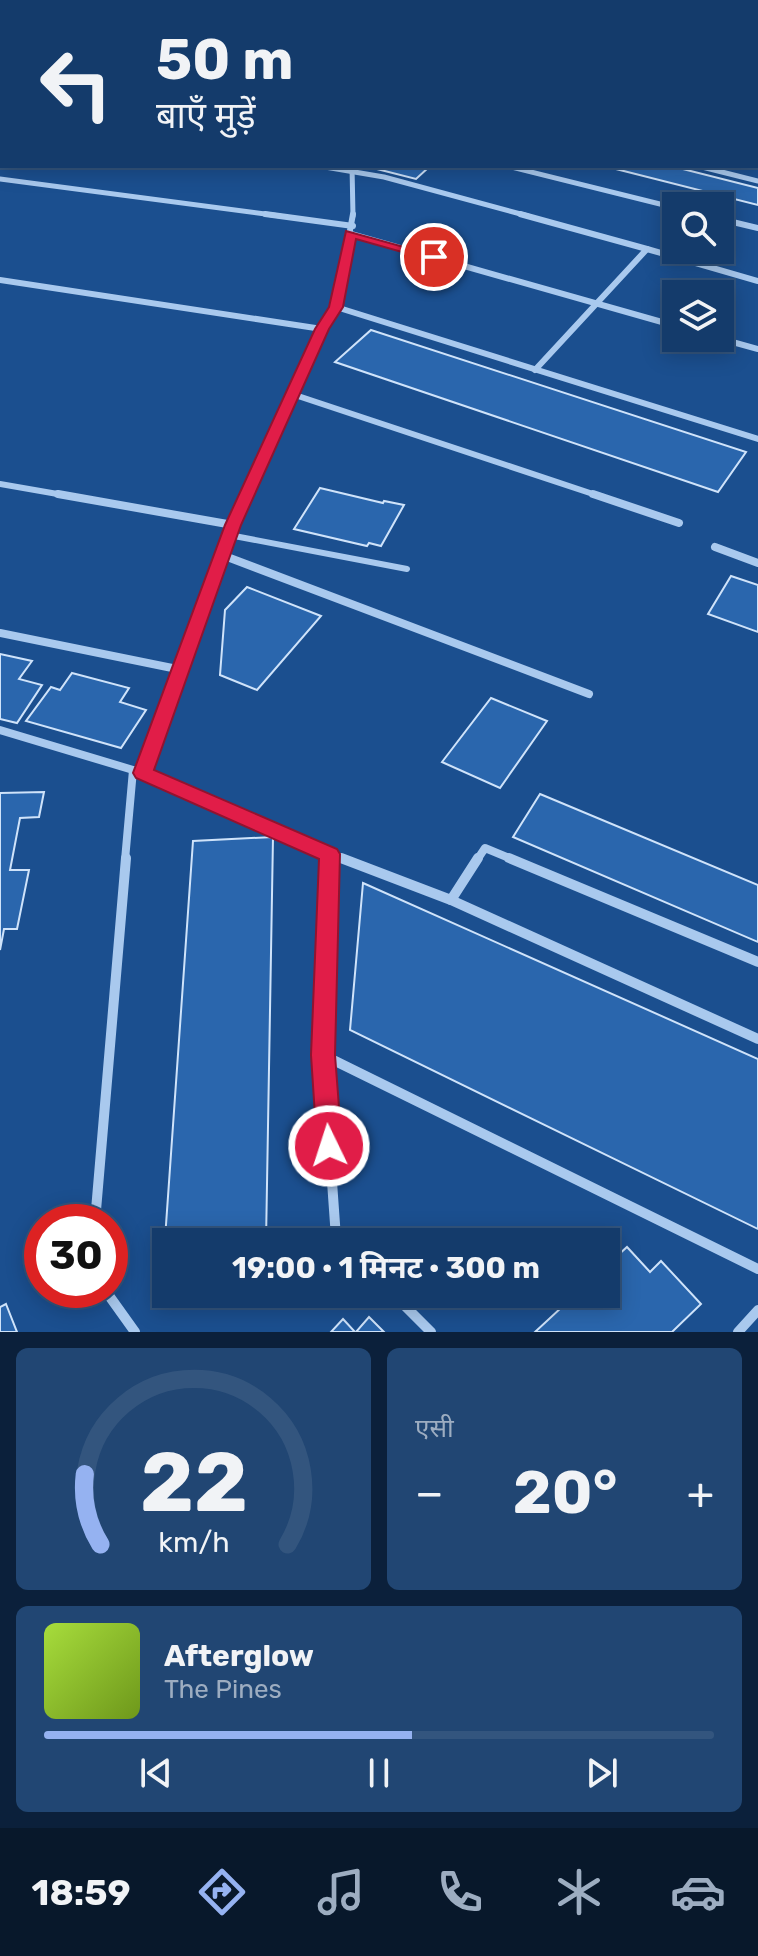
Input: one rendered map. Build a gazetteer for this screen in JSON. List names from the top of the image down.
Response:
{
  "page": {
    "turn": ["50 m", "बाएँ मुड़ें"],
    "limit": "30",
    "trip": "19:00 · 1 मिनट · 300 m",
    "tile": "एसी",
    "heat": ["−", "20°", "+"],
    "song": ["Afterglow", "The Pines"],
    "tabs": "18:59",
    "gauge": ["22", "km/h"]
  }
}
